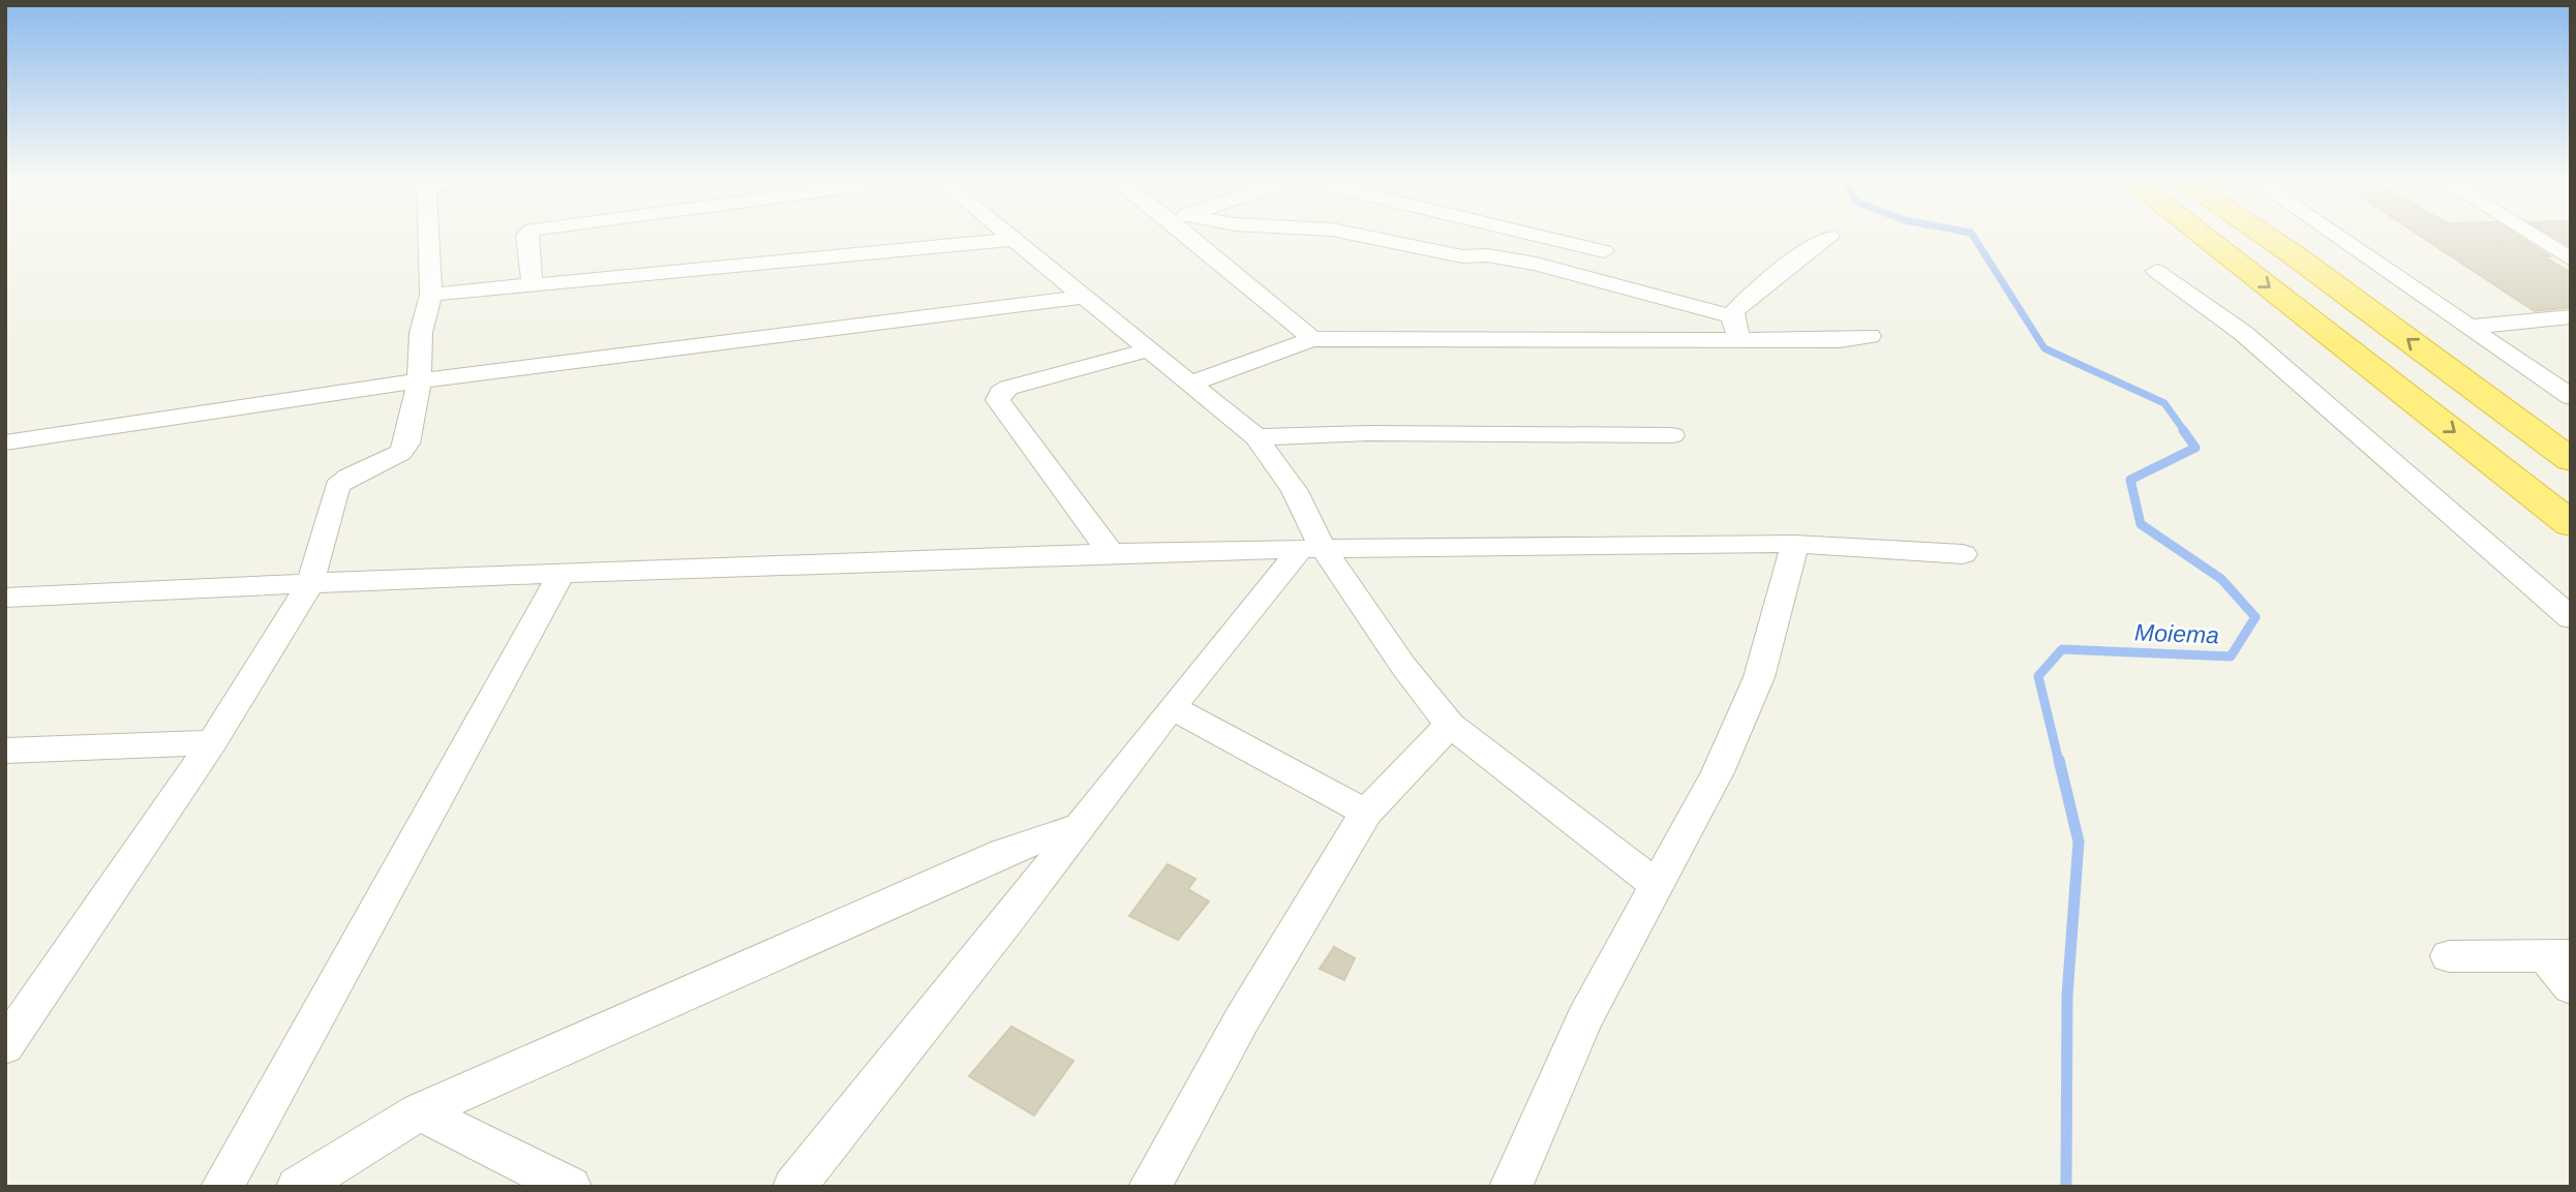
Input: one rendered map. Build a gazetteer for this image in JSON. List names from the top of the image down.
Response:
{
  "water": ["Moiema"]
}
